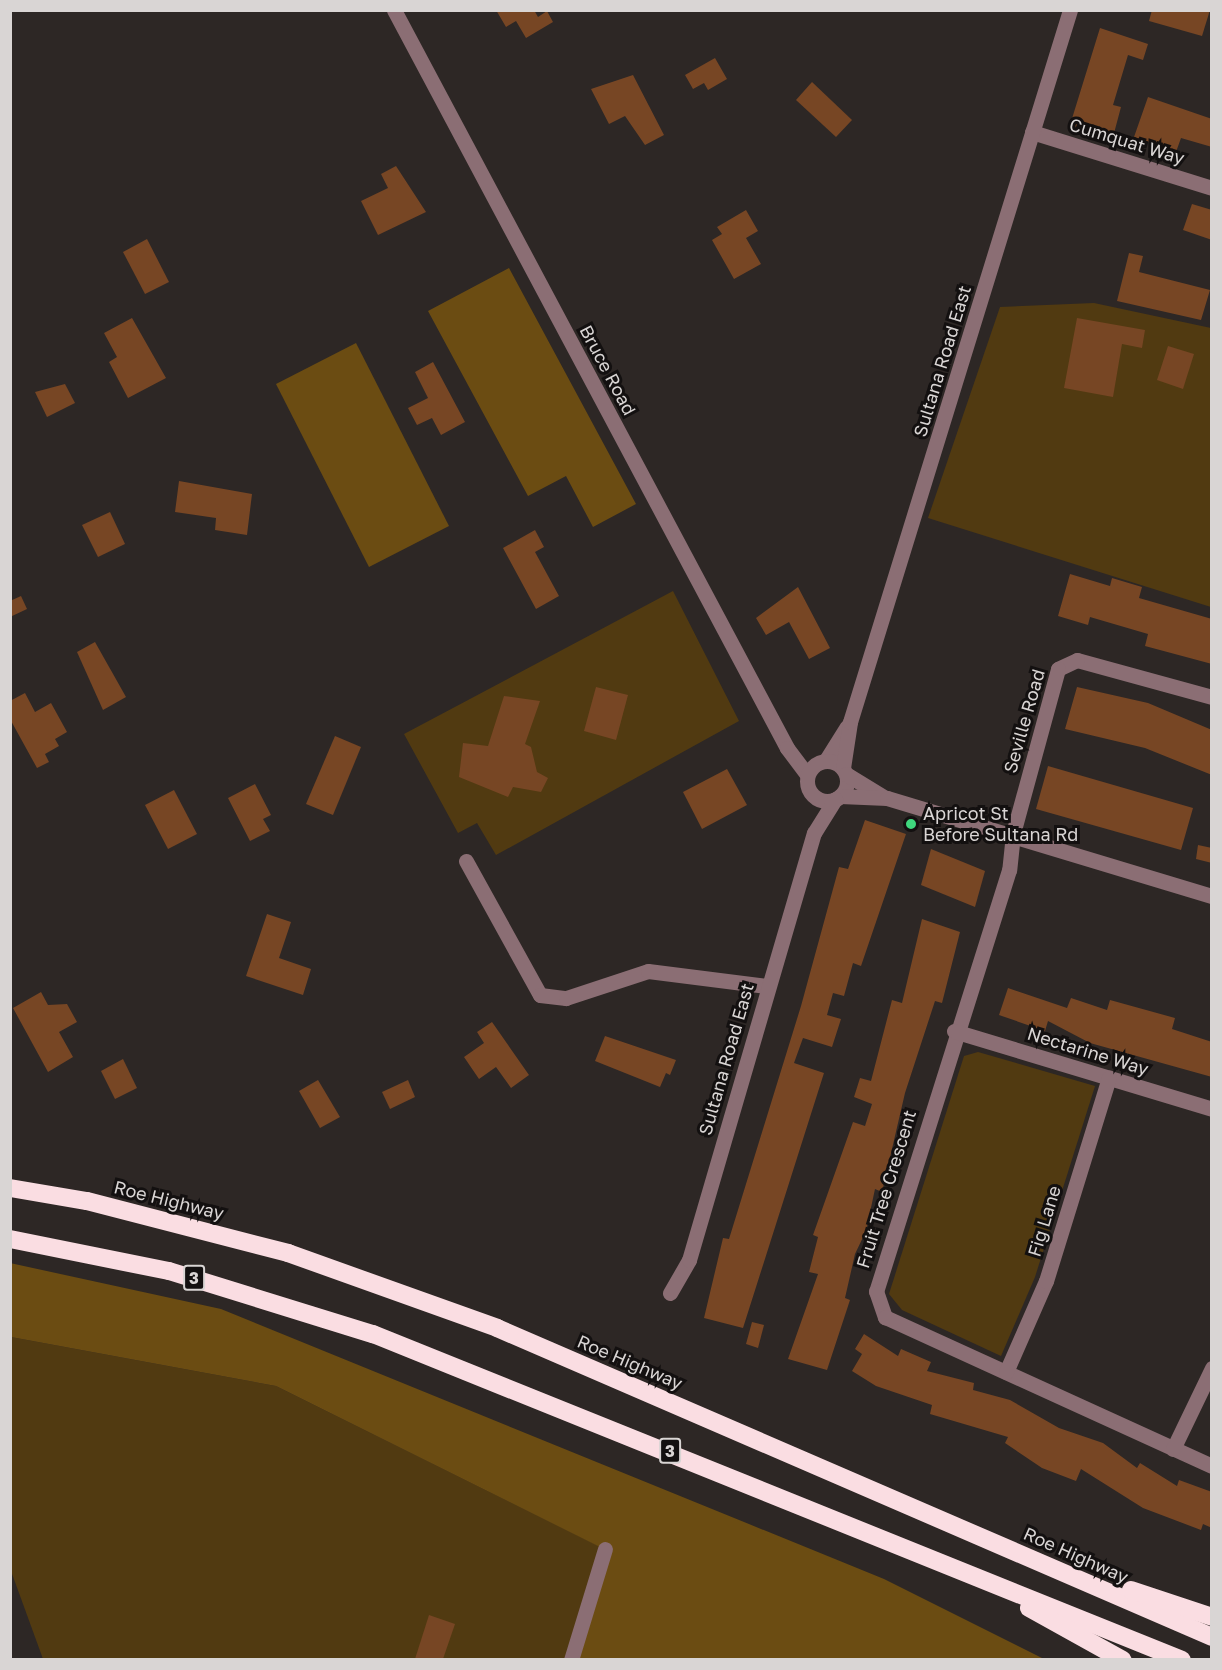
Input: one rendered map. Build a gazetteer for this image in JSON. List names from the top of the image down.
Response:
{
  "streets": {
    "highway": ["Roe Highway", "3"],
    "street": [
      "Cumquat Way",
      "Sultana Road East",
      "Bruce Road",
      "Seville Road",
      "Nectarine Way",
      "Fruit Tree Crescent",
      "Fig Lane"
    ]
  },
  "crossings": [
    ["Cumquat Way", "Sultana Road East"],
    ["Sultana Road East", "Bruce Road"],
    ["Seville Road", "Fruit Tree Crescent"],
    ["Nectarine Way", "Fruit Tree Crescent"],
    ["Nectarine Way", "Fig Lane"],
    ["Fruit Tree Crescent", "Fig Lane"]
  ],
  "places": ["Apricot St Before Sultana Rd"]
}
